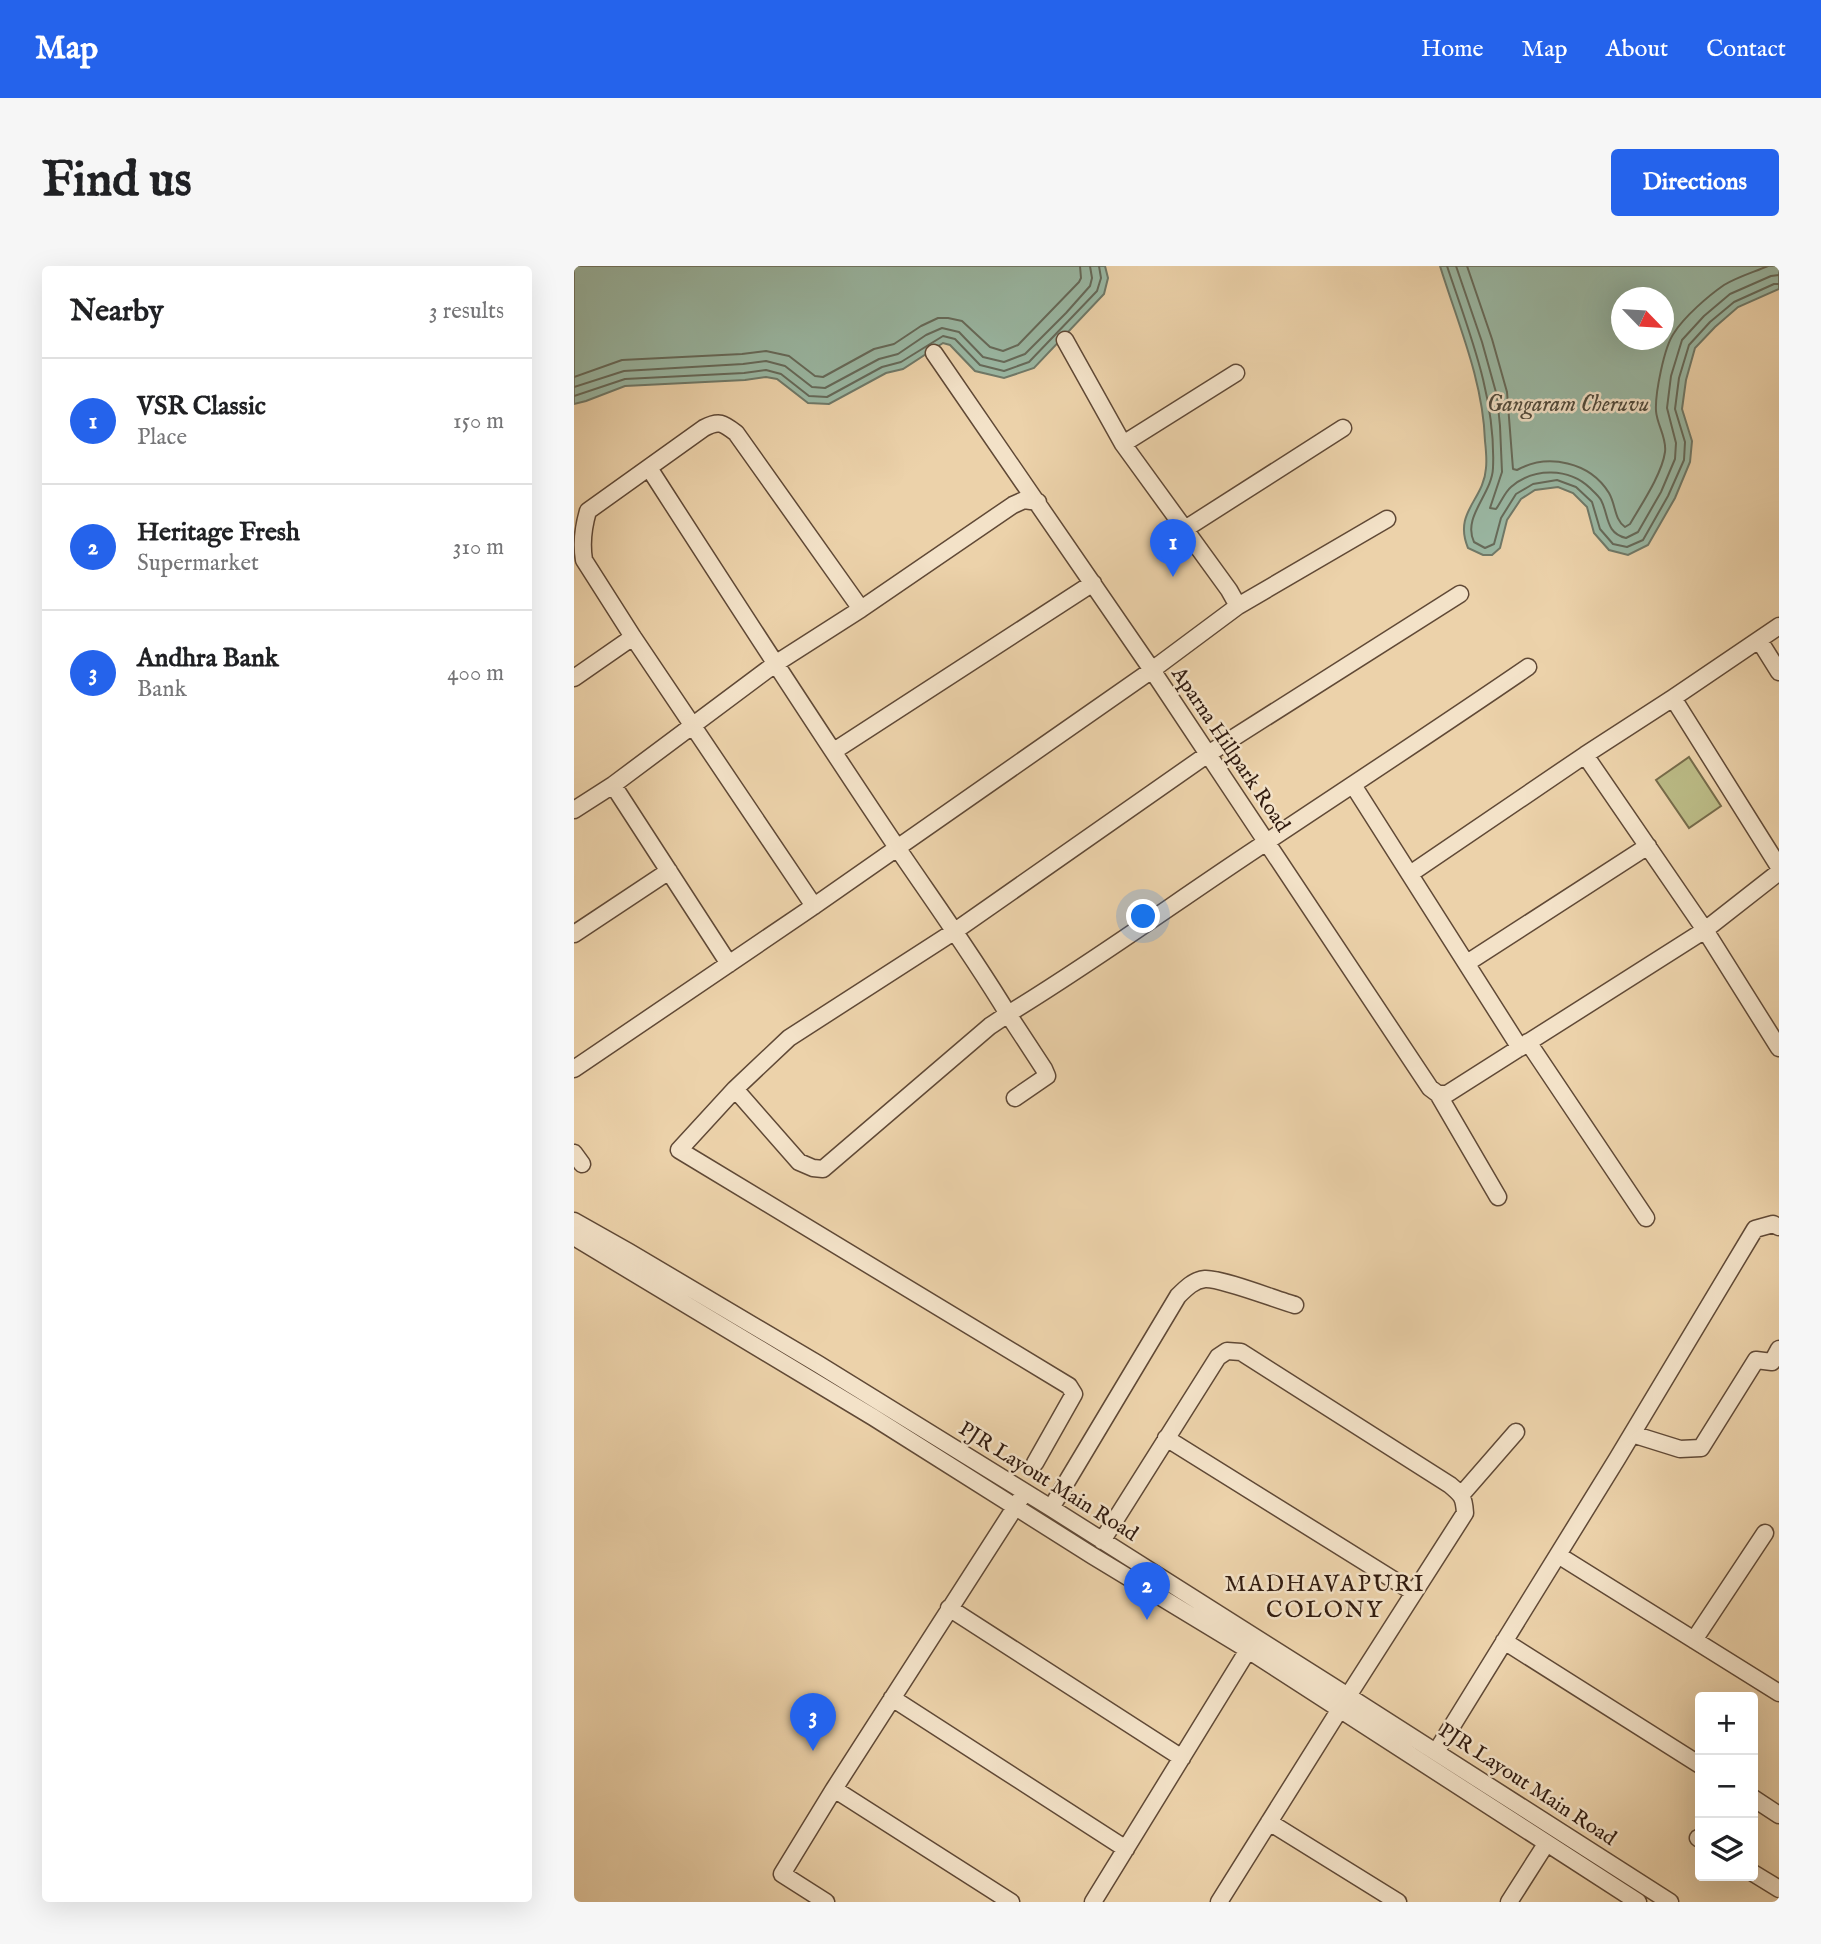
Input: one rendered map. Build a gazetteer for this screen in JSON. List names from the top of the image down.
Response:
{
  "streets": {
    "street": ["Aparna Hillpark Road", "PJR Layout Main Road"]
  },
  "districts": ["MADHAVAPURI COLONY"],
  "water": ["Gangaram Cheruvu"],
  "north": "bottom right",
  "page": {
    "header": "Map",
    "nav": [
      "Home",
      "Map",
      "About",
      "Contact"
    ],
    "buttons": "Directions",
    "title": "Find us",
    "heading": ["Nearby", "3 results"],
    "list": [
      {
        "mark": "1",
        "name": "VSR Classic",
        "note": "Place",
        "value": "150 m"
      },
      {
        "mark": "2",
        "name": "Heritage Fresh",
        "note": "Supermarket",
        "value": "310 m"
      },
      {
        "mark": "3",
        "name": "Andhra Bank",
        "note": "Bank",
        "value": "400 m"
      }
    ],
    "pins": ["1", "2", "3"],
    "map_buttons": ["+", "−"]
  }
}
